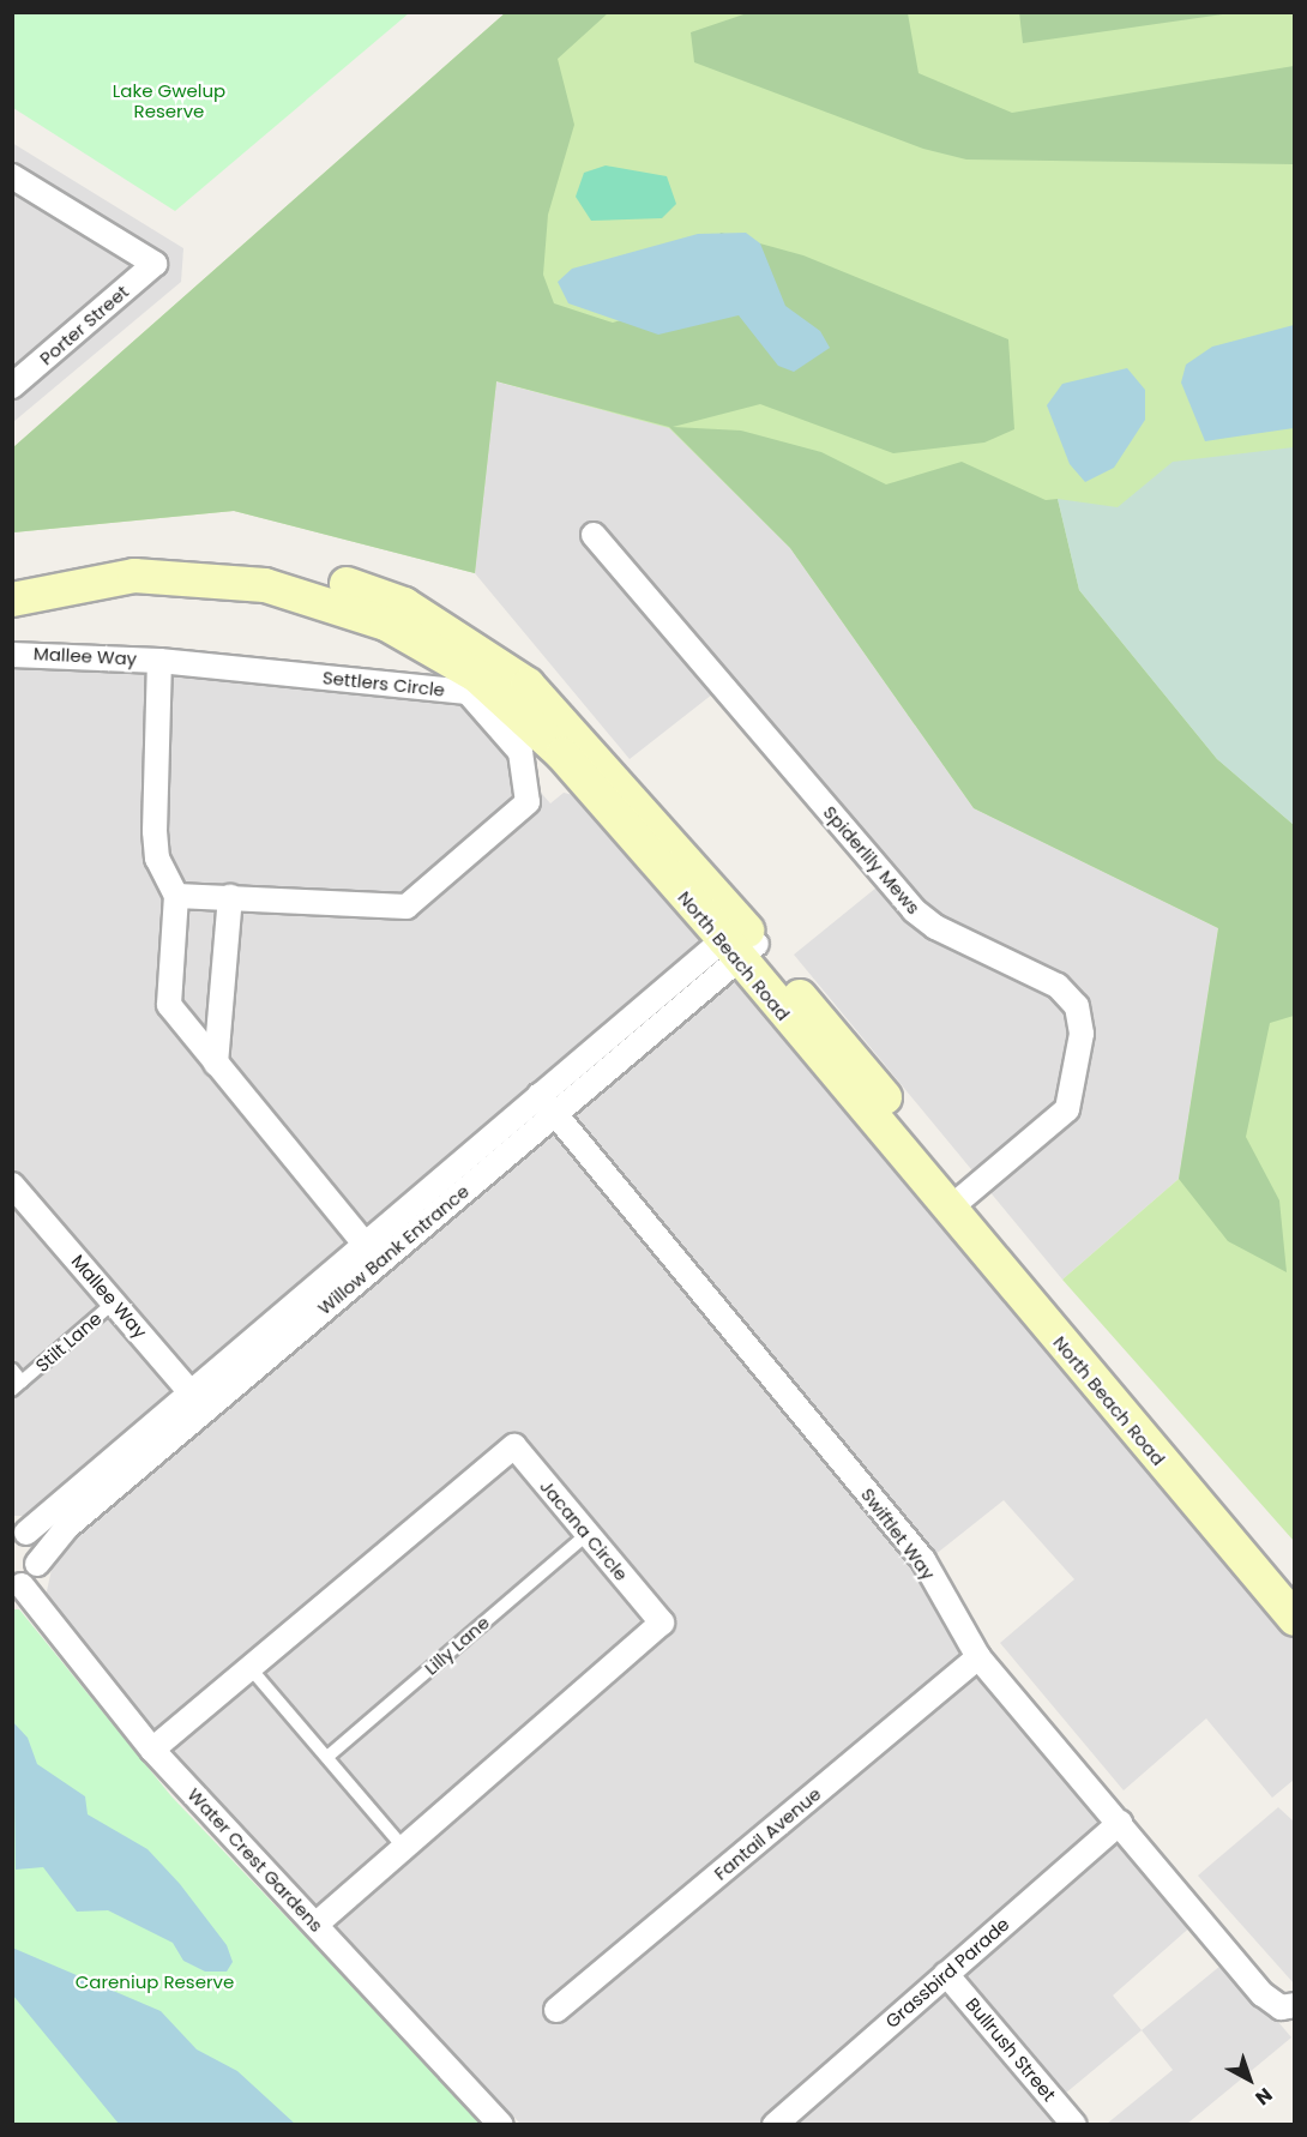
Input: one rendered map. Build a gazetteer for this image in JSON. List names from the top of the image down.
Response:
{
  "streets": {
    "main road": ["North Beach Road"],
    "street": [
      "Porter Street",
      "Mallee Way",
      "Settlers Circle",
      "Spiderlily Mews",
      "Willow Bank Entrance",
      "Jacana Circle",
      "Swiftlet Way",
      "Fantail Avenue",
      "Water Crest Gardens",
      "Grassbird Parade",
      "Bullrush Street"
    ],
    "lane": ["Stilt Lane", "Lilly Lane"]
  },
  "crossings": [
    ["Mallee Way", "Settlers Circle"],
    ["Mallee Way", "Willow Bank Entrance"],
    ["Mallee Way", "Stilt Lane"],
    ["Spiderlily Mews", "North Beach Road"],
    ["North Beach Road", "Willow Bank Entrance"],
    ["Willow Bank Entrance", "Swiftlet Way"],
    ["Willow Bank Entrance", "Water Crest Gardens"],
    ["Jacana Circle", "Lilly Lane"],
    ["Jacana Circle", "Water Crest Gardens"],
    ["Swiftlet Way", "Fantail Avenue"],
    ["Swiftlet Way", "Grassbird Parade"],
    ["Grassbird Parade", "Bullrush Street"]
  ],
  "parks": ["Lake Gwelup Reserve", "Careniup Reserve"],
  "north": "bottom right"
}
